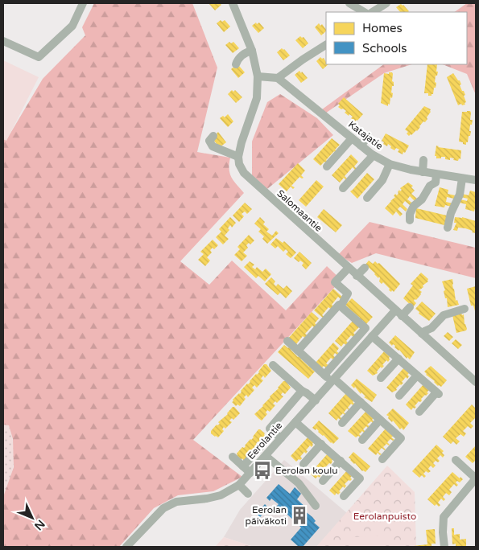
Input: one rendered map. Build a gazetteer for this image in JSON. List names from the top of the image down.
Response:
{
  "streets": {
    "street": ["Katajatie", "Salomaantie", "Eerolantie"]
  },
  "crossings": [
    ["Salomaantie", "Eerolantie"]
  ],
  "parks": ["Eerolanpuisto"],
  "places": {
    "bus stop": ["Eerolan koulu"],
    "building": ["Eerolan päiväkoti"]
  },
  "legend": ["Homes", "Schools"],
  "north": "bottom right"
}
